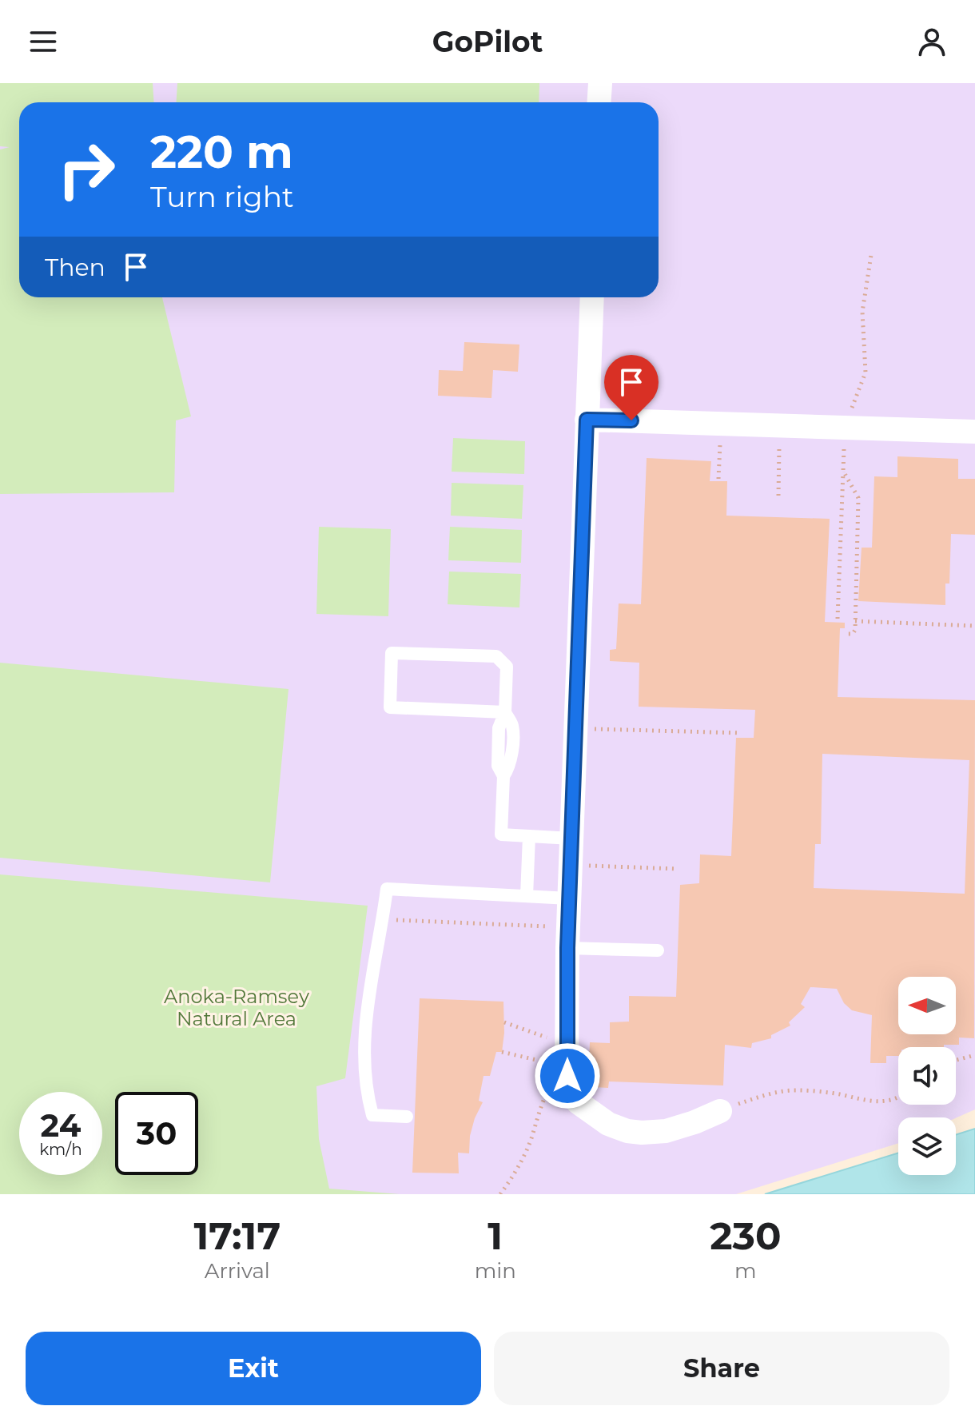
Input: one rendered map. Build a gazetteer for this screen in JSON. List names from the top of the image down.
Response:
{
  "parks": ["Anoka-Ramsey Natural Area"],
  "north": "left",
  "page": {
    "header": "GoPilot",
    "turn": ["220 m", "Turn right"],
    "then": "Then",
    "speed": "24 km/h",
    "limit": "30",
    "eta": [
      "17:17",
      "Arrival",
      "1",
      "min",
      "230",
      "m"
    ],
    "buttons": ["Exit", "Share"]
  }
}
